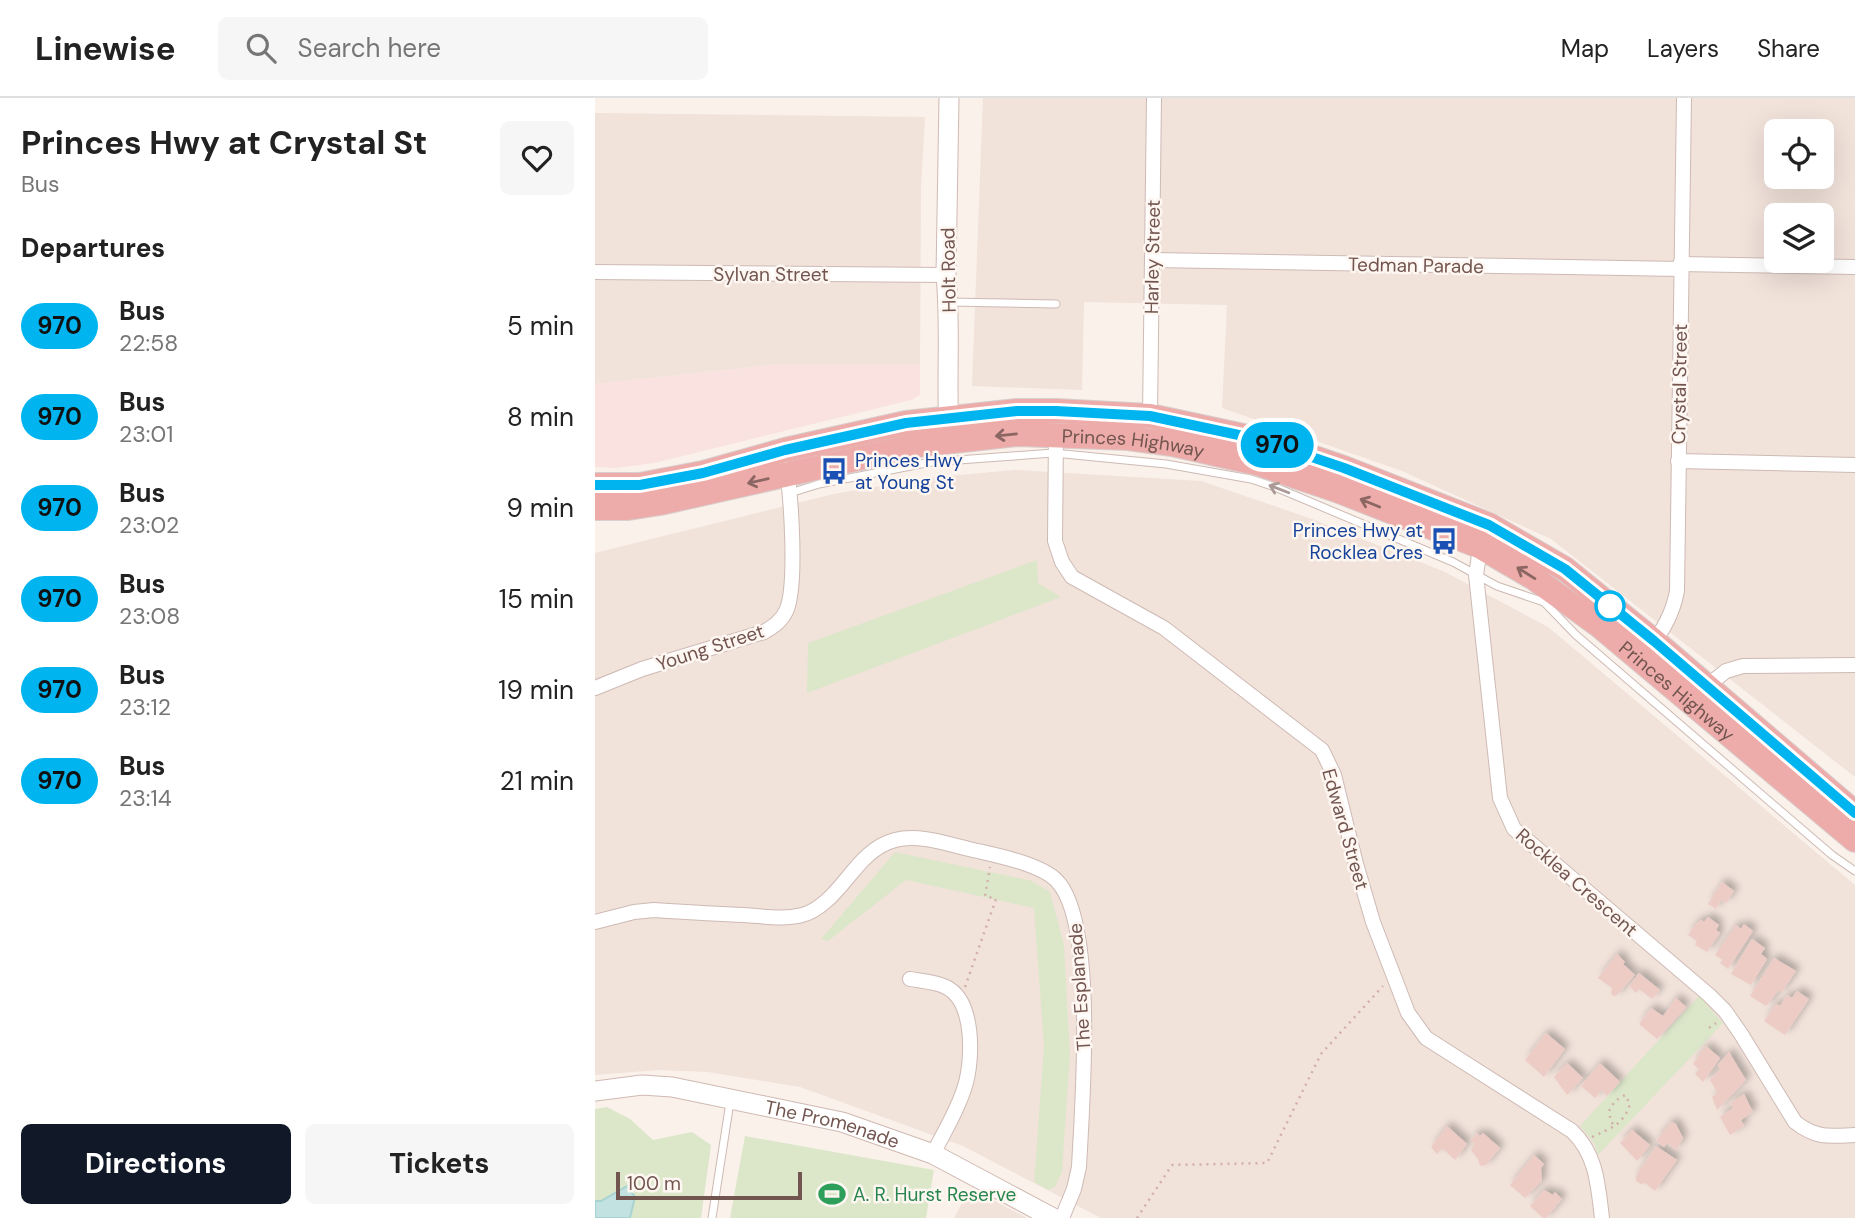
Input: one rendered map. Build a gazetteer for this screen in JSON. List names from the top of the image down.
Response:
{
  "streets": {
    "highway": ["Princes Highway"],
    "street": [
      "Harley Street",
      "Tedman Parade",
      "Holt Road",
      "Sylvan Street",
      "Crystal Street",
      "Young Street",
      "Edward Street",
      "Rocklea Crescent",
      "The Esplanade",
      "The Promenade"
    ]
  },
  "crossings": [
    ["Harley Street", "Tedman Parade"],
    ["Harley Street", "Princes Highway"],
    ["Tedman Parade", "Crystal Street"],
    ["Holt Road", "Sylvan Street"],
    ["Holt Road", "Princes Highway"],
    ["Crystal Street", "Princes Highway"],
    ["Princes Highway", "Young Street"],
    ["Princes Highway", "Edward Street"],
    ["Princes Highway", "Rocklea Crescent"]
  ],
  "places": {
    "bus stop": ["Princes Hwy at Young St", "Princes Hwy at Rocklea Cres"],
    "sports": ["A. R. Hurst Reserve"]
  },
  "lines": ["bus line 970"],
  "scale_bar": "100 m",
  "page": {
    "header": "Linewise",
    "search": "Search here",
    "nav": ["Map", "Layers", "Share"],
    "heading": [
      ["Princes Hwy at Crystal St", "Bus"],
      "Departures"
    ],
    "on_map": "970",
    "list": [
      {
        "mark": "970",
        "name": "Bus",
        "note": "22:58",
        "value": "5 min"
      },
      {
        "mark": "970",
        "name": "Bus",
        "note": "23:01",
        "value": "8 min"
      },
      {
        "mark": "970",
        "name": "Bus",
        "note": "23:02",
        "value": "9 min"
      },
      {
        "mark": "970",
        "name": "Bus",
        "note": "23:08",
        "value": "15 min"
      },
      {
        "mark": "970",
        "name": "Bus",
        "note": "23:12",
        "value": "19 min"
      },
      {
        "mark": "970",
        "name": "Bus",
        "note": "23:14",
        "value": "21 min"
      }
    ],
    "buttons": ["Directions", "Tickets"],
    "scale": "100 m"
  }
}
